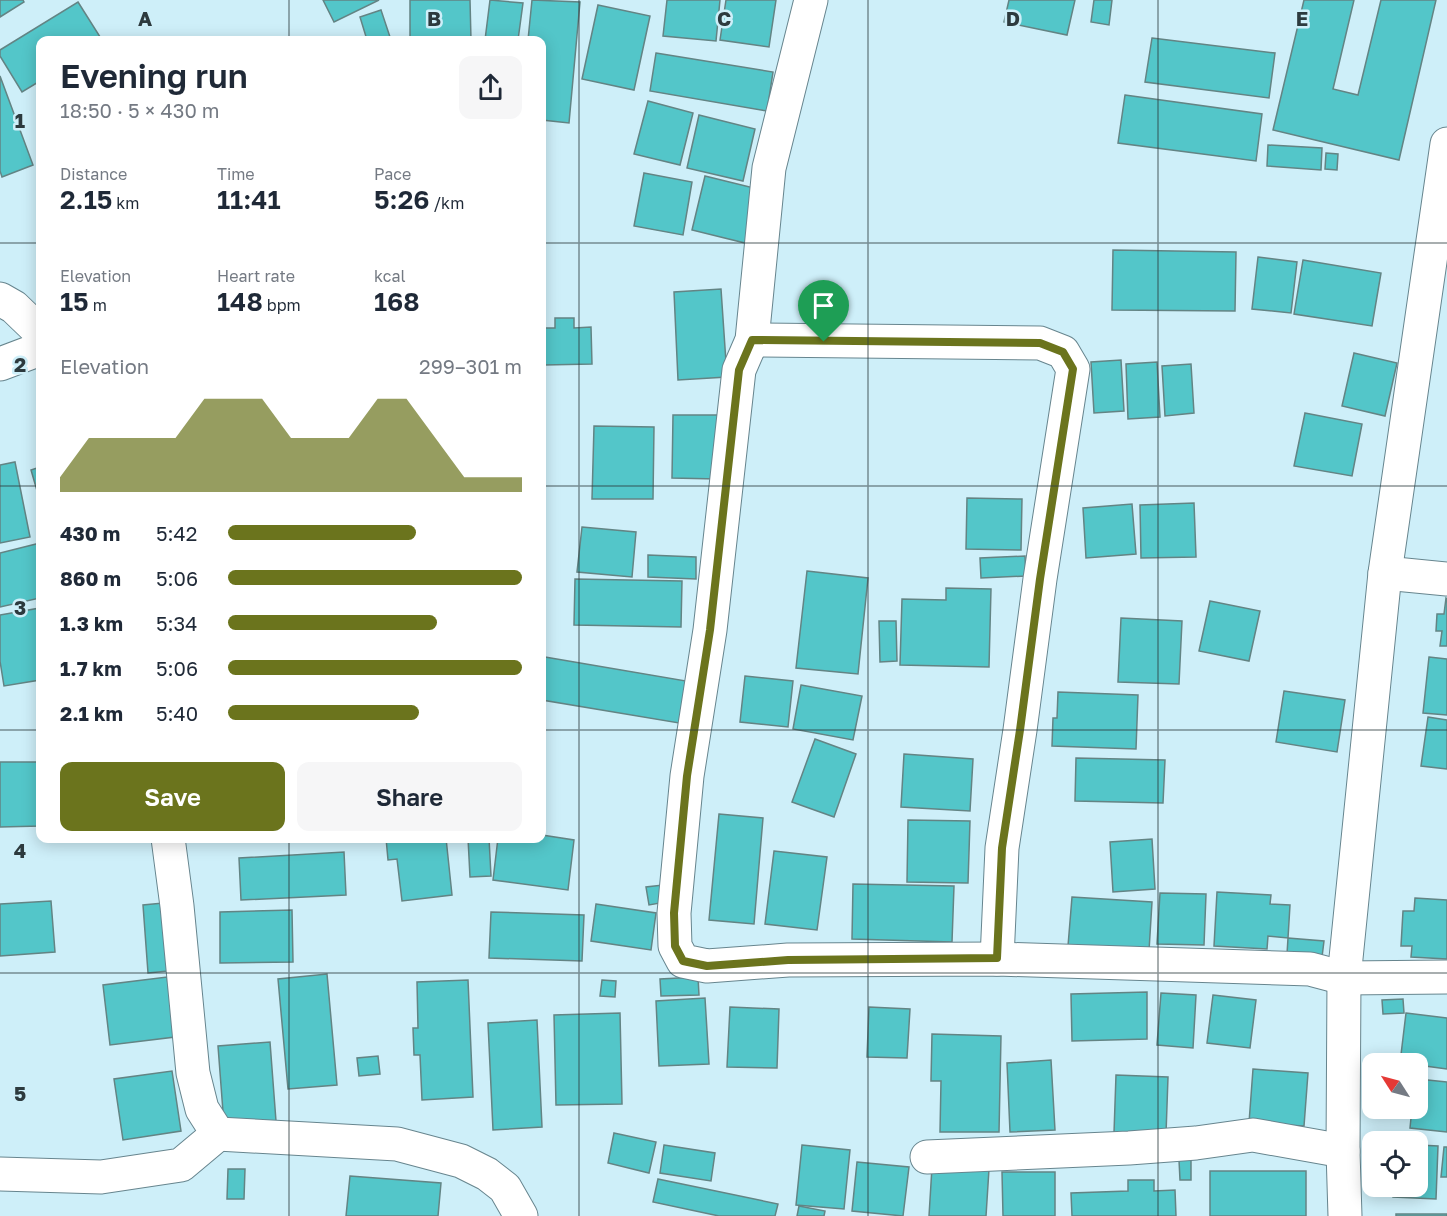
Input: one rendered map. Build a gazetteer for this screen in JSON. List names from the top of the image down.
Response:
{
  "north": "top left",
  "page": {
    "heading": ["Evening run", "18:50 · 5 × 430 m"],
    "stats": [
      ["Distance", "2.15 km"],
      ["Time", "11:41"],
      ["Pace", "5:26 /km"],
      ["Elevation", "15 m"],
      ["Heart rate", "148 bpm"],
      ["kcal", "168"]
    ],
    "chart": ["Elevation", "299–301 m"],
    "list": [
      {
        "name": "430 m",
        "note": "5:42"
      },
      {
        "name": "860 m",
        "note": "5:06"
      },
      {
        "name": "1.3 km",
        "note": "5:34"
      },
      {
        "name": "1.7 km",
        "note": "5:06"
      },
      {
        "name": "2.1 km",
        "note": "5:40"
      }
    ],
    "buttons": ["Save", "Share"]
  },
  "grid": {
    "columns": [
      "A",
      "B",
      "C",
      "D",
      "E"
    ],
    "rows": [
      "1",
      "2",
      "3",
      "4",
      "5"
    ]
  }
}
